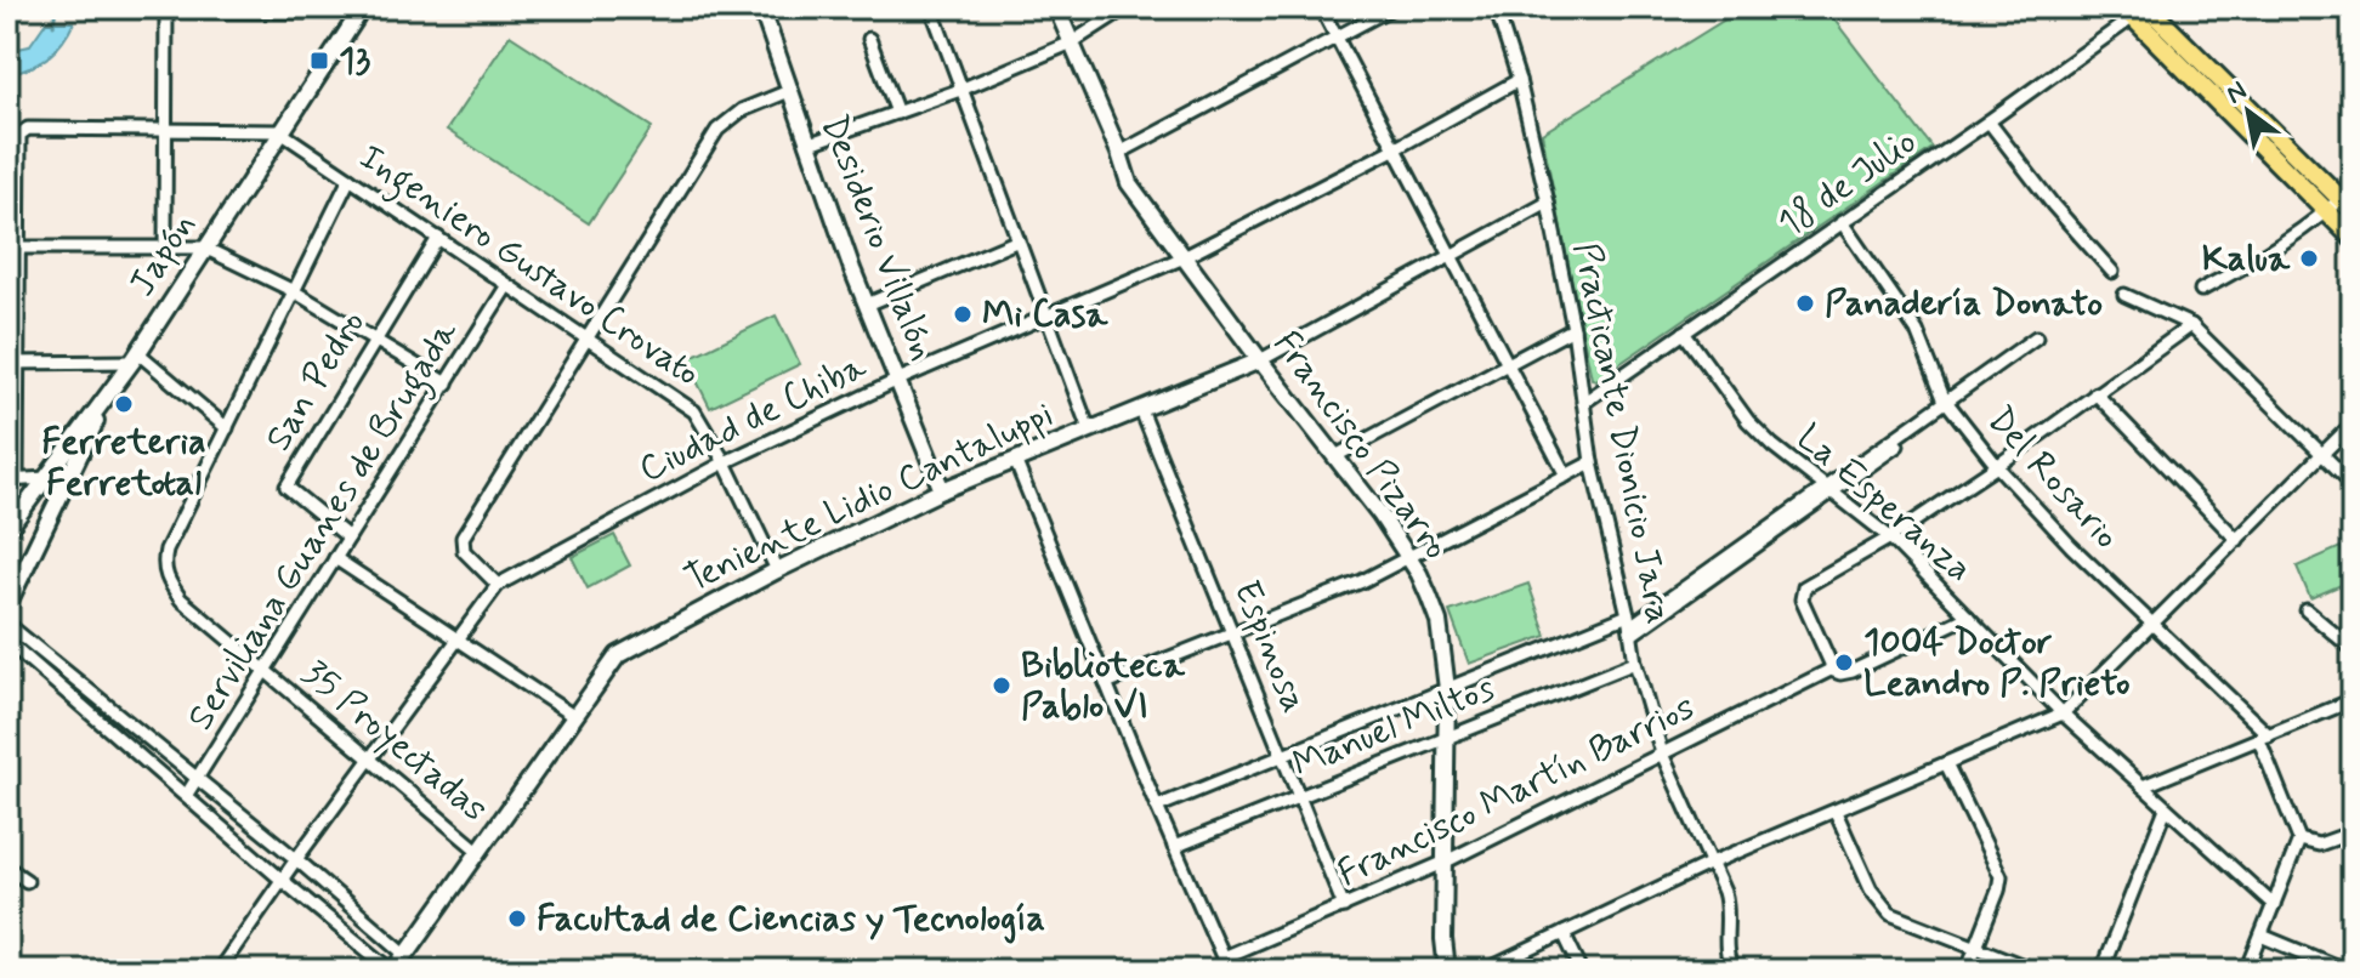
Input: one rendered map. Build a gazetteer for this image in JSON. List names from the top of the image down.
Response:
{
  "streets": {
    "street": [
      "18 de Julio",
      "Desiderio Villalón",
      "Japón",
      "Ingeniero Gustavo Crovato",
      "San Pedro",
      "Ciudad de Chiba",
      "Practicante Dionicio Jara",
      "Francisco Pizarro",
      "Del Rosario",
      "Teniente Lidio Cantaluppi",
      "La Esperanza",
      "Serviliana Guanes de Brugada",
      "Espinosa",
      "Manuel Miltos",
      "35 Proyectadas",
      "Francisco Martín Barrios"
    ]
  },
  "crossings": [
    ["18 de Julio", "Practicante Dionicio Jara"],
    ["18 de Julio", "Del Rosario"],
    ["18 de Julio", "La Esperanza"],
    ["Desiderio Villalón", "Ciudad de Chiba"],
    ["Desiderio Villalón", "Teniente Lidio Cantaluppi"],
    ["Japón", "Ingeniero Gustavo Crovato"],
    ["Ingeniero Gustavo Crovato", "San Pedro"],
    ["Ingeniero Gustavo Crovato", "Ciudad de Chiba"],
    ["Ingeniero Gustavo Crovato", "Teniente Lidio Cantaluppi"],
    ["Ingeniero Gustavo Crovato", "Serviliana Guanes de Brugada"],
    ["San Pedro", "Serviliana Guanes de Brugada"],
    ["Ciudad de Chiba", "Practicante Dionicio Jara"],
    ["Ciudad de Chiba", "Francisco Pizarro"],
    ["Ciudad de Chiba", "35 Proyectadas"],
    ["Practicante Dionicio Jara", "Teniente Lidio Cantaluppi"],
    ["Practicante Dionicio Jara", "Manuel Miltos"],
    ["Practicante Dionicio Jara", "Francisco Martín Barrios"],
    ["Francisco Pizarro", "Teniente Lidio Cantaluppi"],
    ["Francisco Pizarro", "Manuel Miltos"],
    ["Francisco Pizarro", "Francisco Martín Barrios"],
    ["Teniente Lidio Cantaluppi", "Espinosa"],
    ["Teniente Lidio Cantaluppi", "35 Proyectadas"],
    ["La Esperanza", "Francisco Martín Barrios"],
    ["Serviliana Guanes de Brugada", "35 Proyectadas"],
    ["Espinosa", "Manuel Miltos"],
    ["Espinosa", "Francisco Martín Barrios"]
  ],
  "places": {
    "transit": ["13"],
    "other": [
      "Kalua",
      "Panadería Donato",
      "Mi Casa",
      "Ferreteria Ferretotal",
      "1004 Doctor Leandro P. Prieto",
      "Biblioteca Pablo VI",
      "Facultad de Ciencias y Tecnología"
    ]
  },
  "north": "top left"
}
